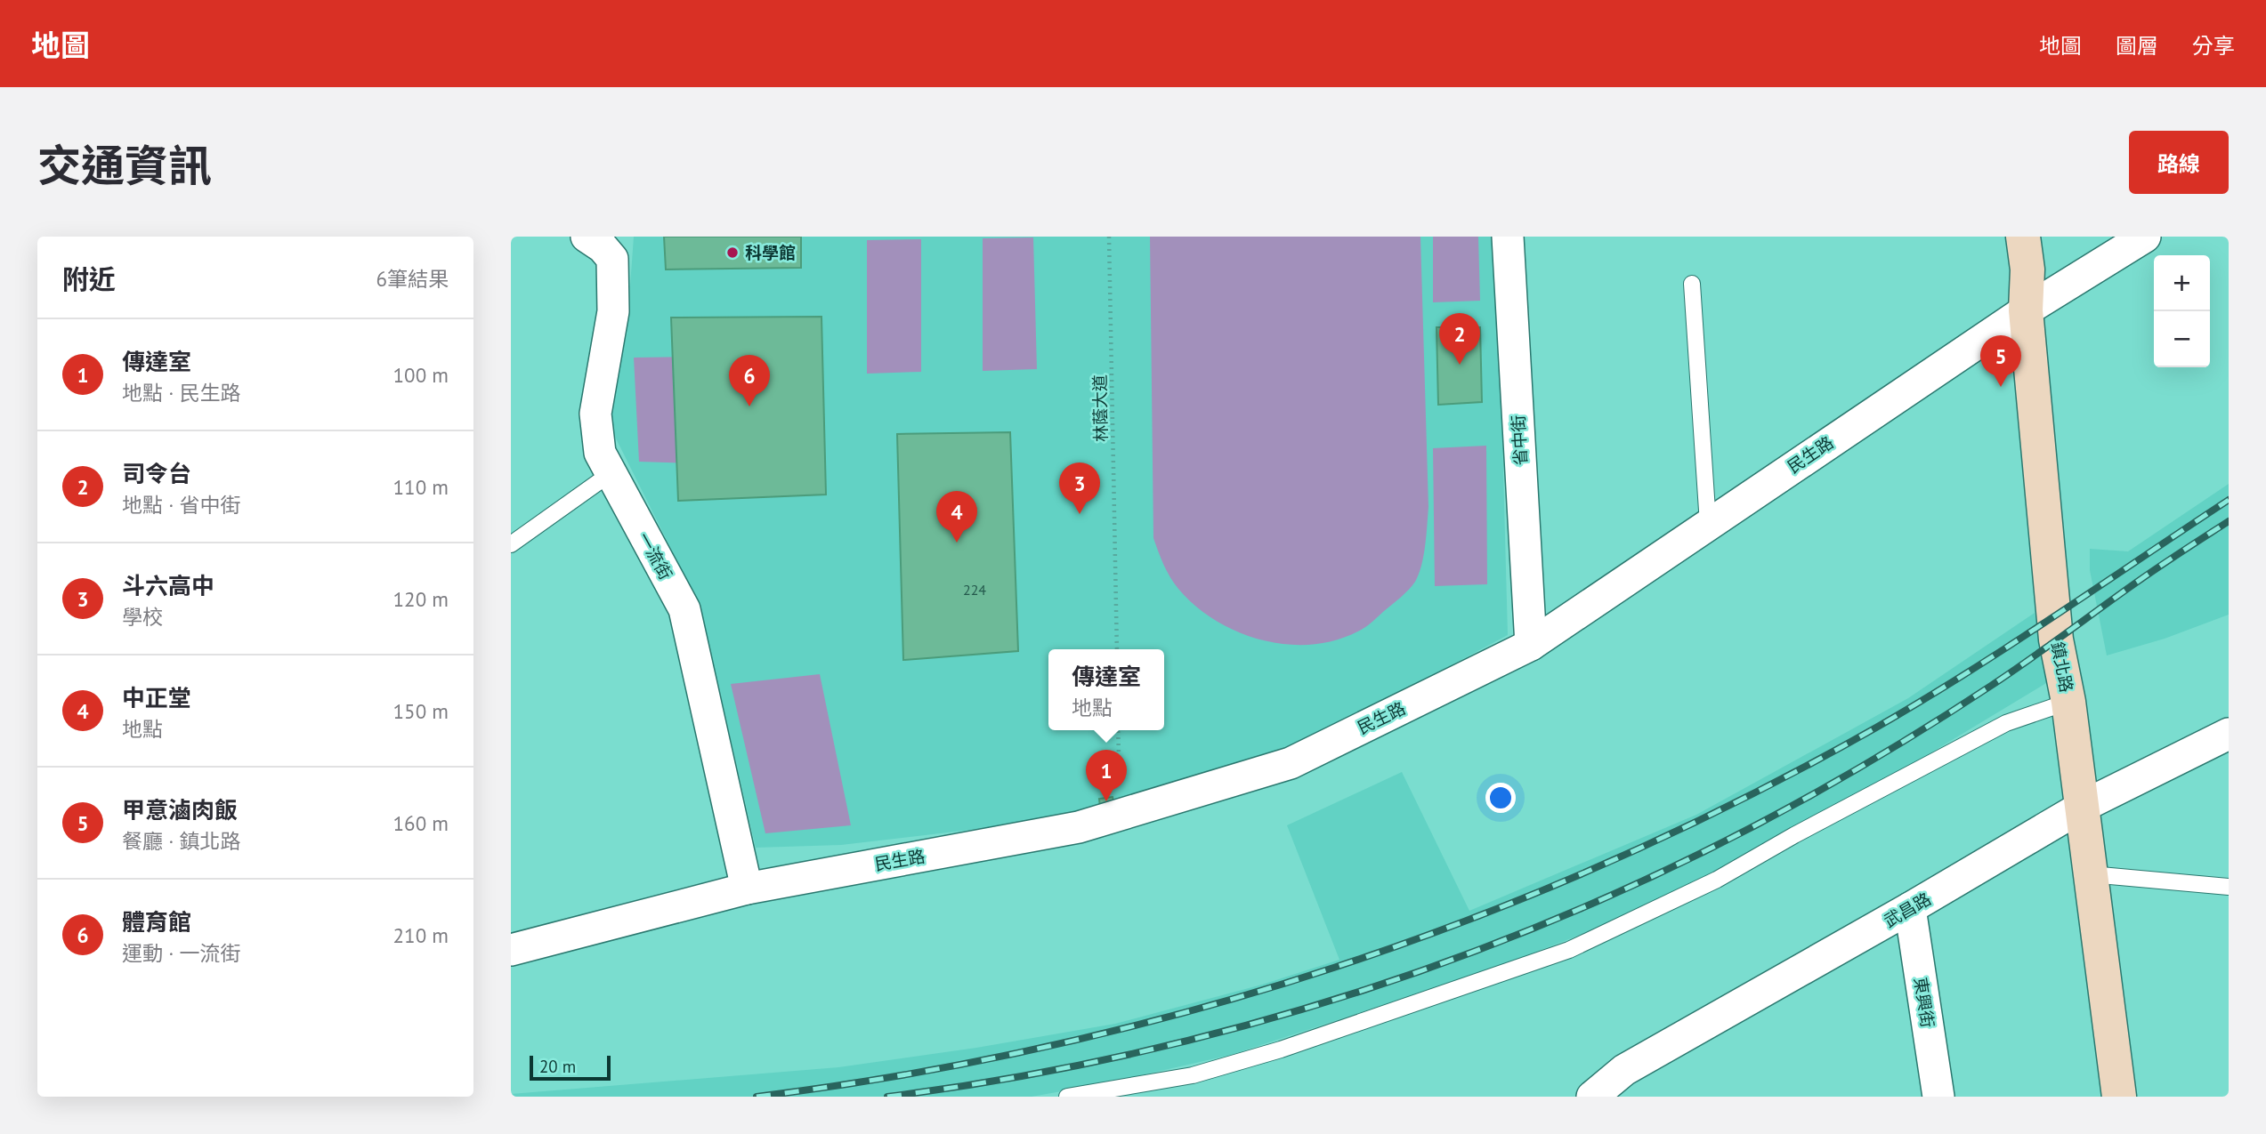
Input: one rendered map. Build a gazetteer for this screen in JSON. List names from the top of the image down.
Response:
{
  "streets": {
    "street": [
      "省中街",
      "民生路",
      "一流街",
      "鎮北路",
      "武昌路",
      "東興街"
    ],
    "path": ["林蔭大道"]
  },
  "crossings": [
    ["省中街", "民生路"],
    ["民生路", "一流街"],
    ["民生路", "鎮北路"],
    ["鎮北路", "武昌路"],
    ["武昌路", "東興街"]
  ],
  "places": ["科學館"],
  "house_numbers": ["224"],
  "scale_bar": "20 m",
  "page": {
    "header": "地圖",
    "nav": ["地圖", "圖層", "分享"],
    "title": "交通資訊",
    "buttons": "路線",
    "heading": ["附近", "6筆結果"],
    "map_buttons": ["+", "−"],
    "pins": [
      "2",
      "5",
      "6",
      "3",
      "4",
      "1"
    ],
    "list": [
      {
        "mark": "1",
        "name": "傳達室",
        "note": "地點 · 民生路",
        "value": "100 m"
      },
      {
        "mark": "2",
        "name": "司令台",
        "note": "地點 · 省中街",
        "value": "110 m"
      },
      {
        "mark": "3",
        "name": "斗六高中",
        "note": "學校",
        "value": "120 m"
      },
      {
        "mark": "4",
        "name": "中正堂",
        "note": "地點",
        "value": "150 m"
      },
      {
        "mark": "5",
        "name": "甲意滷肉飯",
        "note": "餐廳 · 鎮北路",
        "value": "160 m"
      },
      {
        "mark": "6",
        "name": "體育館",
        "note": "運動 · 一流街",
        "value": "210 m"
      }
    ],
    "popup": ["傳達室", "地點"],
    "scale": "20 m"
  }
}
